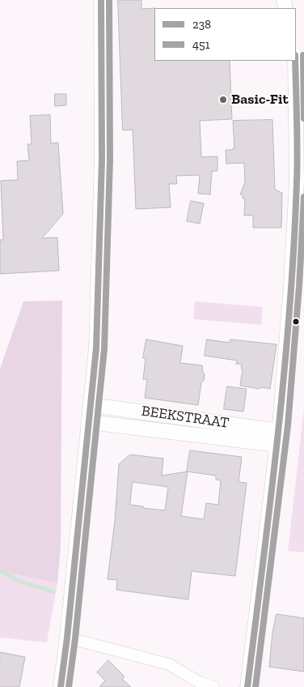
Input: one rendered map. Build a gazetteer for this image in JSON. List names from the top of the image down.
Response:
{
  "streets": {
    "street": ["BEEKSTRAAT"]
  },
  "places": ["Basic-Fit"],
  "lines": ["transit line 238", "transit line 451"],
  "legend": ["238", "451"]
}
